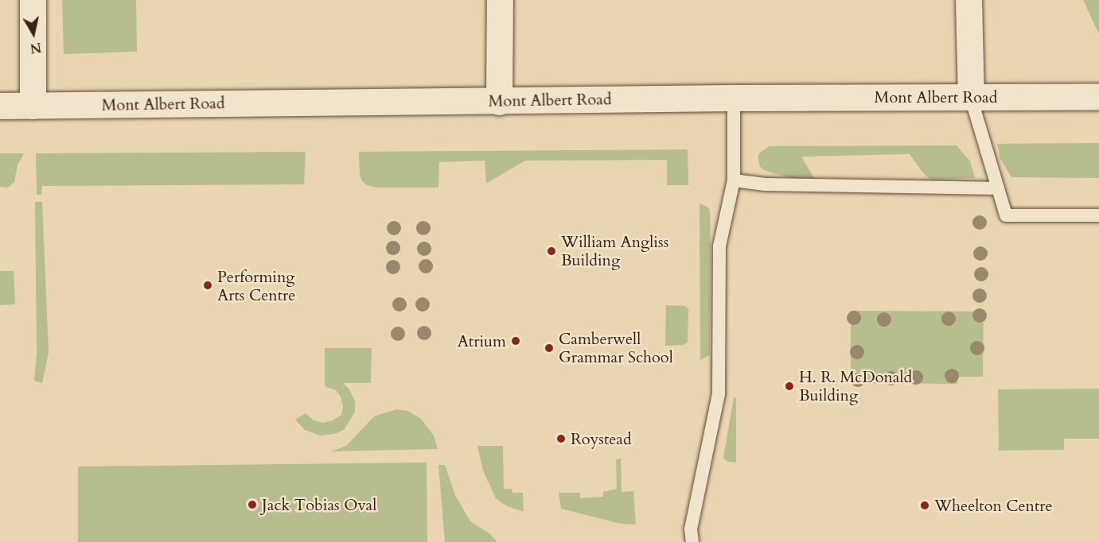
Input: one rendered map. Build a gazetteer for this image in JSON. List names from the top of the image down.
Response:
{
  "streets": {
    "main road": ["Mont Albert Road"]
  },
  "places": [
    "William Angliss Building",
    "Performing Arts Centre",
    "Atrium",
    "Camberwell Grammar School",
    "H. R. McDonald Building",
    "Roystead",
    "Jack Tobias Oval",
    "Wheelton Centre"
  ],
  "north": "bottom"
}
